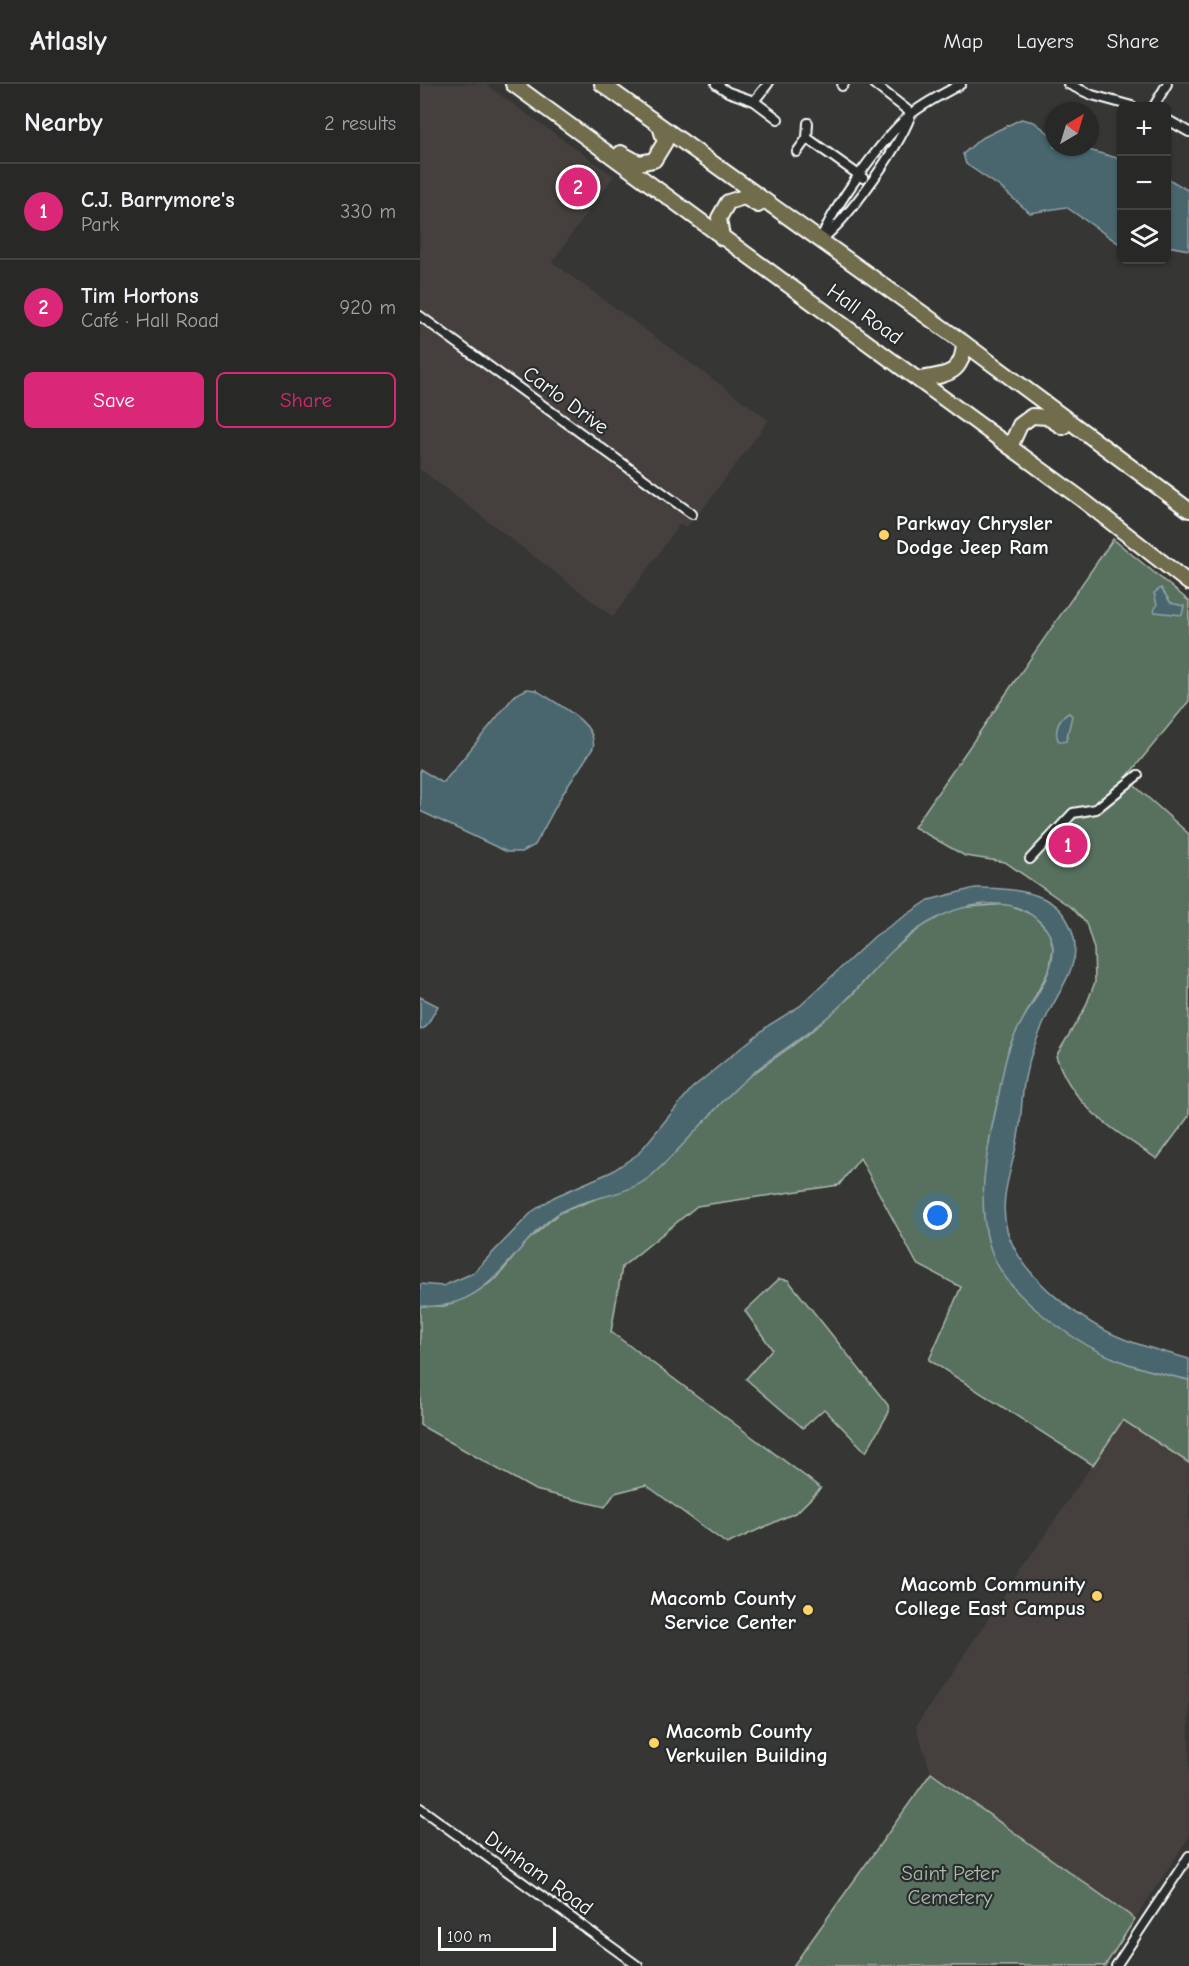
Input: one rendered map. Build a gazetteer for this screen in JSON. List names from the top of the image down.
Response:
{
  "streets": {
    "highway": ["Hall Road"],
    "street": ["Carlo Drive", "Dunham Road"]
  },
  "parks": ["Saint Peter Cemetery"],
  "places": [
    "Parkway Chrysler Dodge Jeep Ram",
    "Macomb Community College East Campus",
    "Macomb County Service Center",
    "Macomb County Verkuilen Building"
  ],
  "scale_bar": "100 m",
  "north": "top right",
  "page": {
    "header": "Atlasly",
    "nav": ["Map", "Layers", "Share"],
    "heading": ["Nearby", "2 results"],
    "map_buttons": ["+", "−"],
    "list": [
      {
        "mark": "1",
        "name": "C.J. Barrymore's",
        "note": "Park",
        "value": "330 m"
      },
      {
        "mark": "2",
        "name": "Tim Hortons",
        "note": "Café · Hall Road",
        "value": "920 m"
      }
    ],
    "pins": ["2", "1"],
    "buttons": ["Save", "Share"],
    "scale": "100 m"
  }
}
